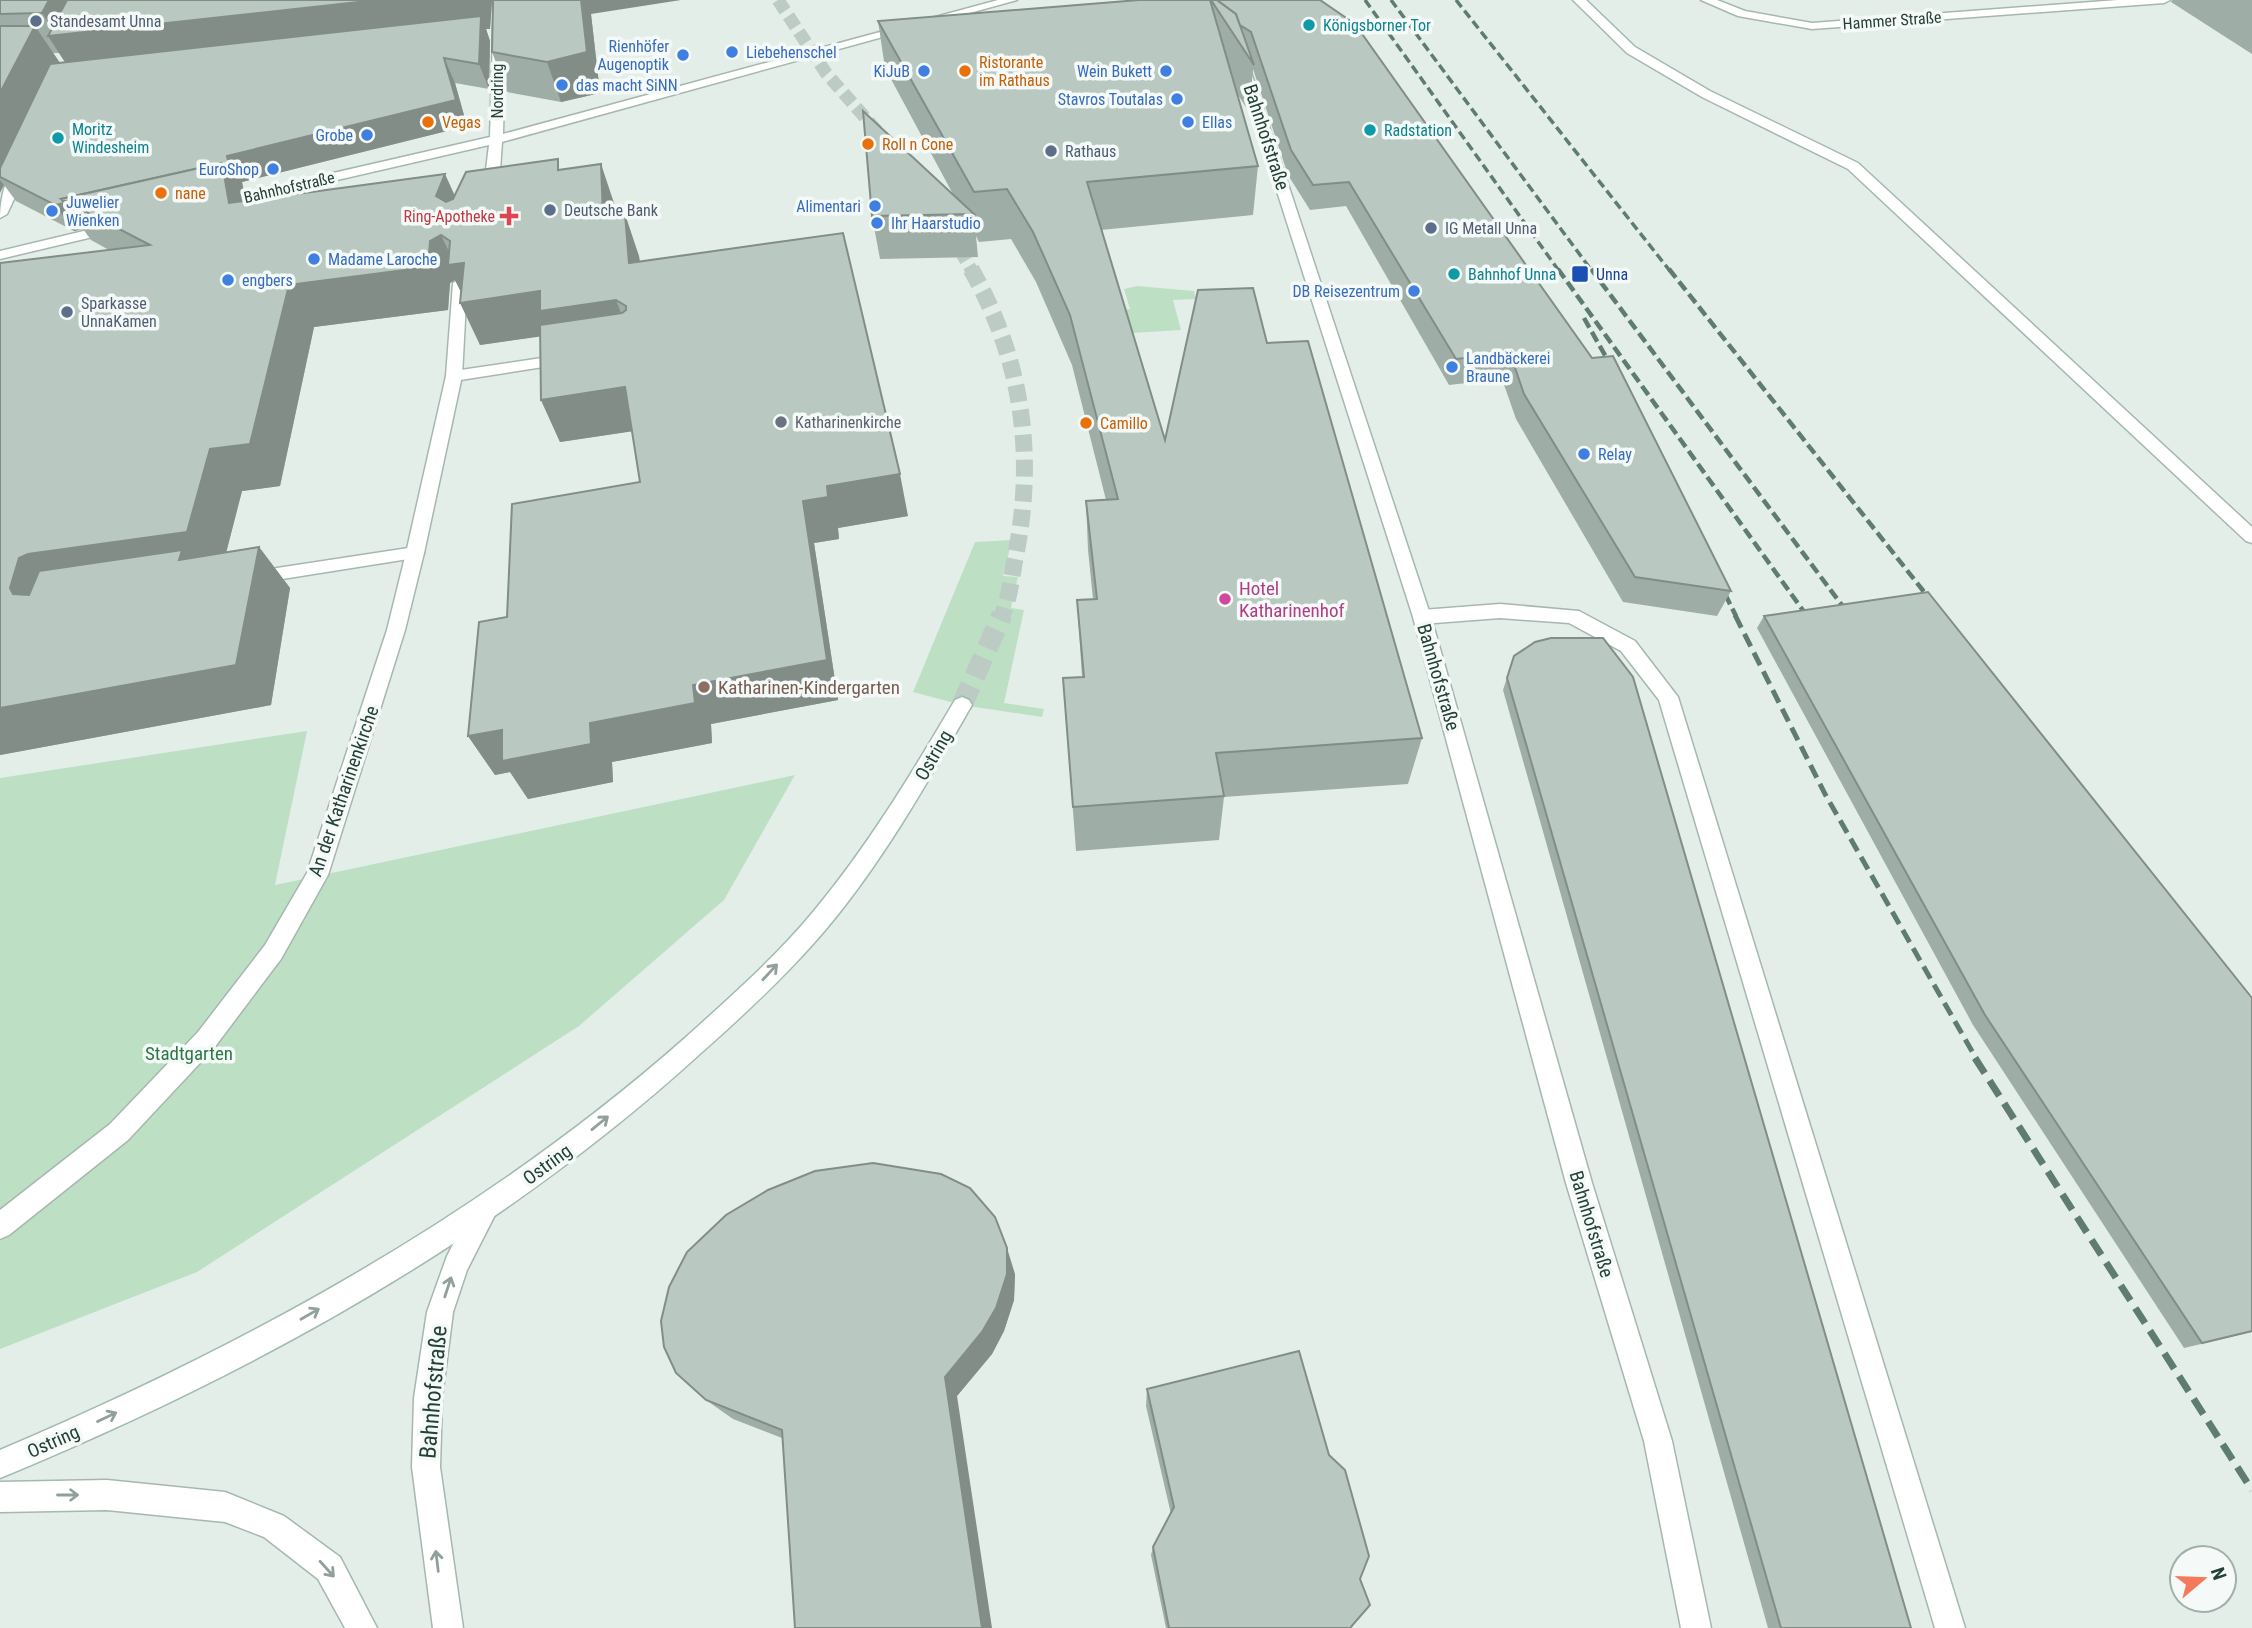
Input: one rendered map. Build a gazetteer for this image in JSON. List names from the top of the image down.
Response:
{
  "streets": {
    "street": [
      "Hammer Straße",
      "Nordring",
      "Bahnhofstraße",
      "Ostring",
      "An der Katharinenkirche"
    ]
  },
  "crossings": [
    ["Nordring", "Bahnhofstraße"],
    ["Bahnhofstraße", "Ostring"]
  ],
  "one_way": ["Ostring"],
  "parks": ["Stadtgarten"],
  "places": {
    "other": [
      "Standesamt Unna",
      "Königsborner Tor",
      "Liebehenschel",
      "Rienhöfer Augenoptik",
      "KiJuB",
      "Ristorante im Rathaus",
      "Wein Bukett",
      "das macht SiNN",
      "Stavros Toutalas",
      "Vegas",
      "Ellas",
      "Radstation",
      "Grobe",
      "Moritz Windesheim",
      "Roll n Cone",
      "Rathaus",
      "EuroShop",
      "nane",
      "Alimentari",
      "Deutsche Bank",
      "Juwelier Wienken",
      "Ihr Haarstudio",
      "IG Metall Unna",
      "Madame Laroche",
      "Bahnhof Unna",
      "engbers",
      "DB Reisezentrum",
      "Sparkasse UnnaKamen",
      "Landbäckerei Braune",
      "Katharinenkirche",
      "Camillo",
      "Relay",
      "Hotel Katharinenhof",
      "Katharinen-Kindergarten"
    ],
    "health": ["Ring-Apotheke"],
    "transit": ["Unna"]
  },
  "north": "right"
}
